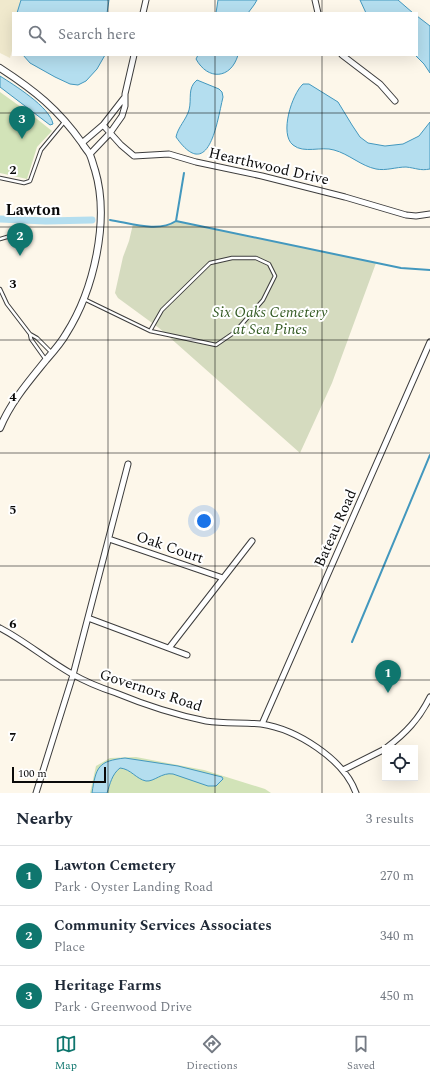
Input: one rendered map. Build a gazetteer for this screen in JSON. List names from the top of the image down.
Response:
{
  "streets": {
    "street": [
      "Hearthwood Drive",
      "Bateau Road",
      "Oak Court",
      "Governors Road"
    ]
  },
  "crossings": [
    ["Bateau Road", "Governors Road"]
  ],
  "districts": ["Lawton"],
  "parks": ["Six Oaks Cemetery at Sea Pines"],
  "scale_bar": "100 m",
  "page": {
    "search": "Search here",
    "pins": ["3", "2", "1"],
    "scale": "100 m",
    "heading": ["Nearby", "3 results"],
    "list": [
      {
        "mark": "1",
        "name": "Lawton Cemetery",
        "note": "Park · Oyster Landing Road",
        "value": "270 m"
      },
      {
        "mark": "2",
        "name": "Community Services Associates",
        "note": "Place",
        "value": "340 m"
      },
      {
        "mark": "3",
        "name": "Heritage Farms",
        "note": "Park · Greenwood Drive",
        "value": "450 m"
      }
    ],
    "nav": ["Map", "Directions", "Saved"]
  },
  "grid": {
    "rows": [
      "2",
      "3",
      "4",
      "5",
      "6",
      "7"
    ]
  }
}
